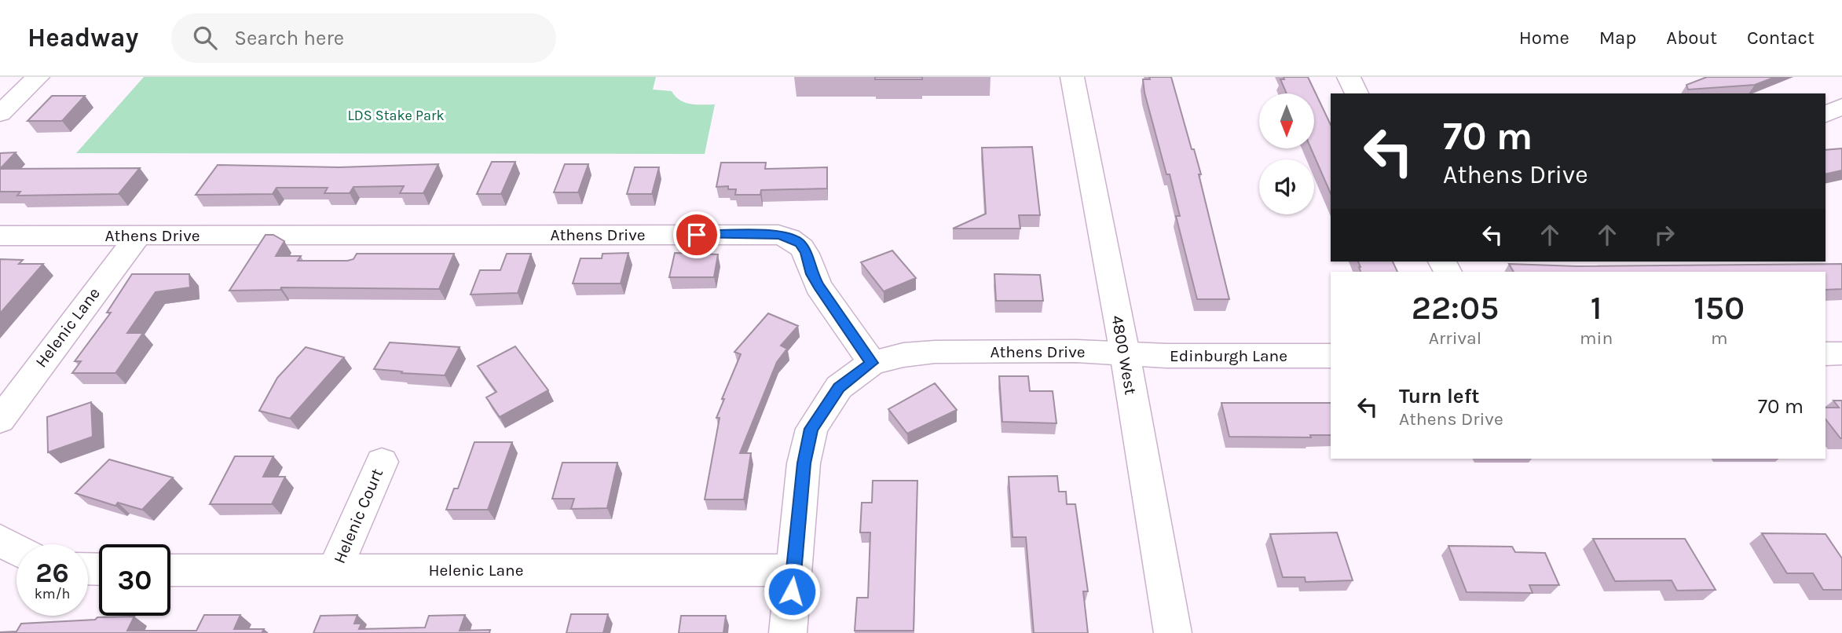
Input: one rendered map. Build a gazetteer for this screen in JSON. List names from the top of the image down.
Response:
{
  "streets": {
    "street": [
      "Athens Drive",
      "Helenic Lane",
      "4800 West",
      "Edinburgh Lane",
      "Helenic Court"
    ]
  },
  "crossings": [
    ["Athens Drive", "Helenic Lane"],
    ["Athens Drive", "4800 West"],
    ["Athens Drive", "Edinburgh Lane"],
    ["Helenic Lane", "Helenic Court"],
    ["4800 West", "Edinburgh Lane"]
  ],
  "parks": ["LDS Stake Park"],
  "north": "bottom",
  "page": {
    "header": "Headway",
    "search": "Search here",
    "nav": [
      "Home",
      "Map",
      "About",
      "Contact"
    ],
    "turn": ["70 m", "Athens Drive"],
    "eta": [
      "22:05",
      "Arrival",
      "1",
      "min",
      "150",
      "m"
    ],
    "list": [
      {
        "name": "Turn left",
        "note": "Athens Drive",
        "value": "70 m"
      }
    ],
    "speed": "26 km/h",
    "limit": "30"
  }
}
